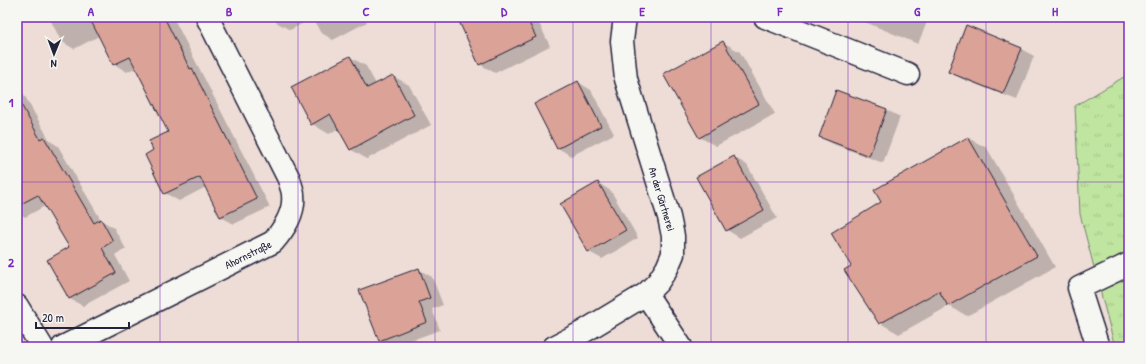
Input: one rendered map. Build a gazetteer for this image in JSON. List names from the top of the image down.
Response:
{
  "streets": {
    "street": ["An der Gärtnerei", "Ahornstraße"]
  },
  "scale_bar": "20 m",
  "north": "bottom",
  "grid": {
    "columns": [
      "A",
      "B",
      "C",
      "D",
      "E",
      "F",
      "G",
      "H"
    ],
    "rows": ["1", "2"]
  }
}
